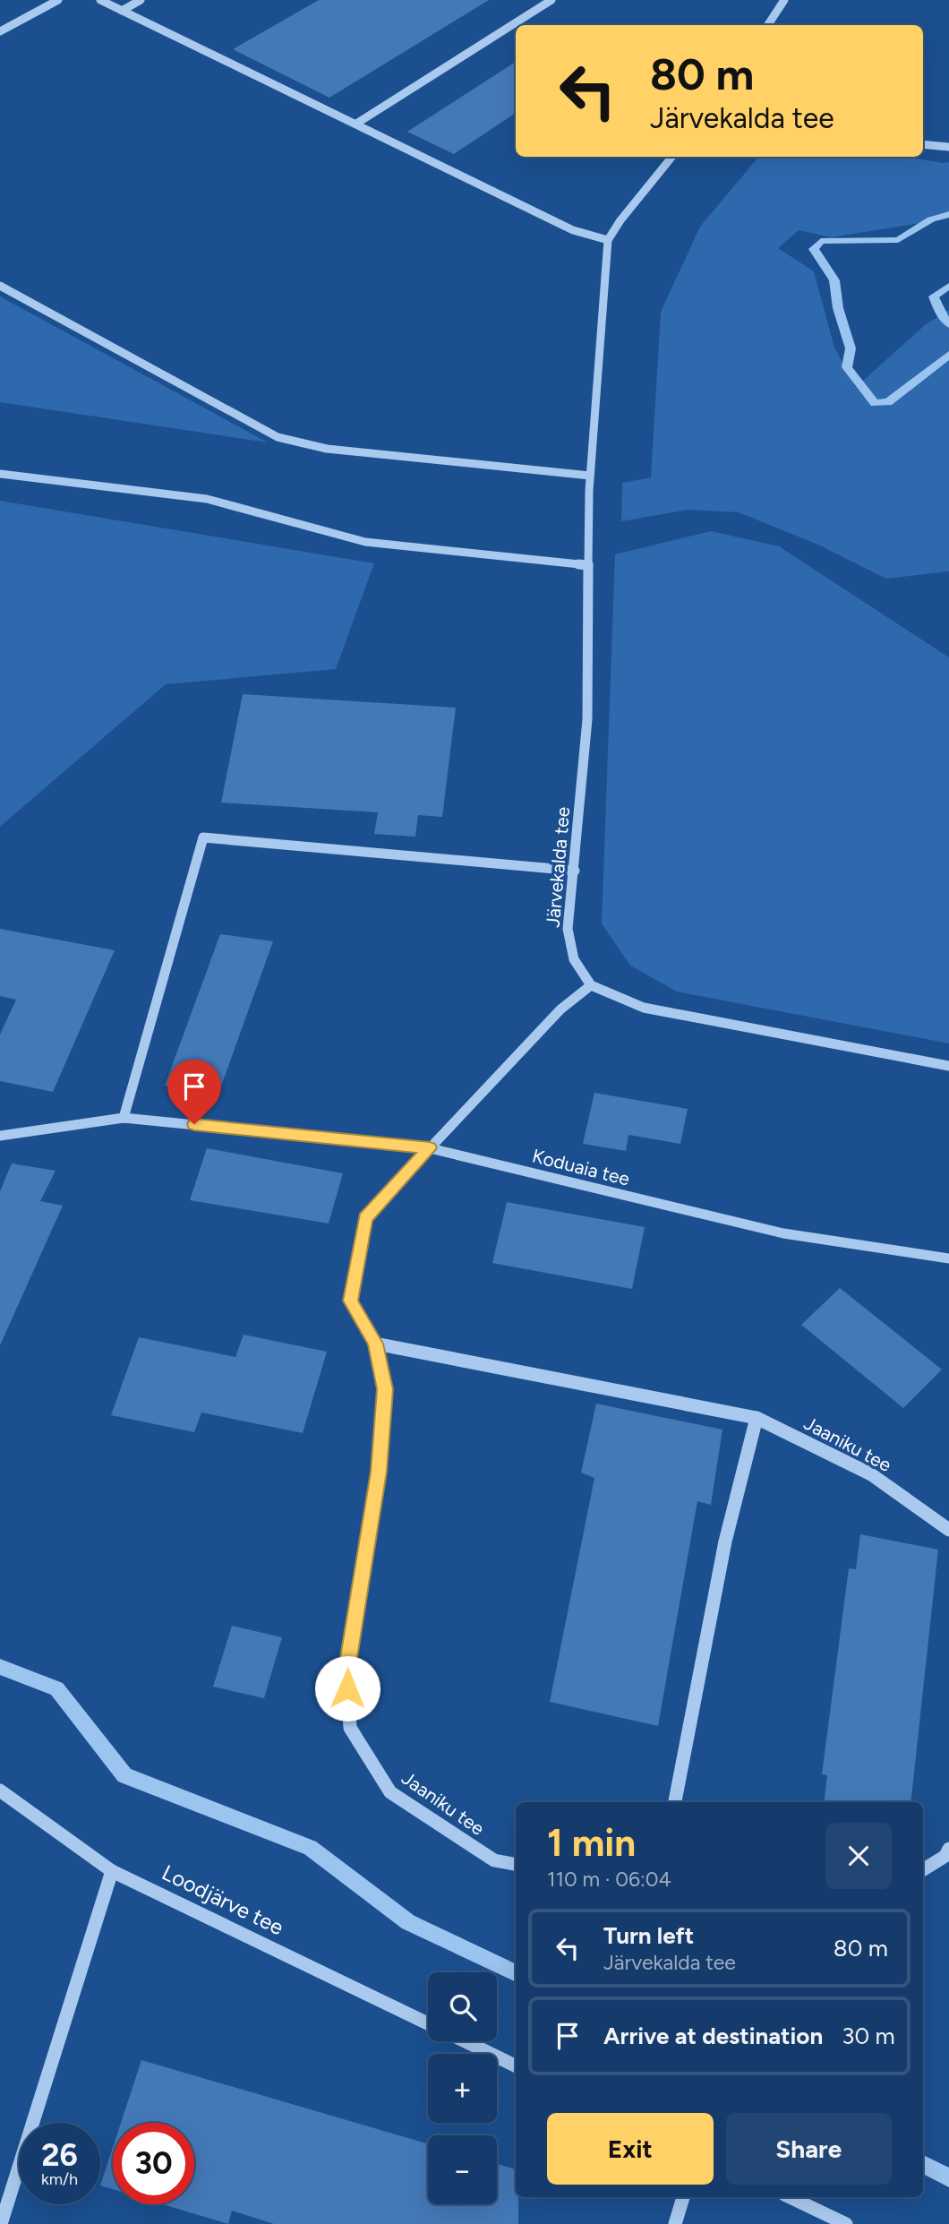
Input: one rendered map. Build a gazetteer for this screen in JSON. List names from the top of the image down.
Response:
{
  "streets": {
    "street": [
      "Järvekalda tee",
      "Koduaia tee",
      "Jaaniku tee",
      "Loodjärve tee"
    ]
  },
  "crossings": [
    ["Koduaia tee", "Jaaniku tee"]
  ],
  "page": {
    "turn": ["80 m", "Järvekalda tee"],
    "heading": ["1 min", "110 m · 06:04"],
    "list": [
      {
        "name": "Turn left",
        "note": "Järvekalda tee",
        "value": "80 m"
      },
      {
        "name": "Arrive at destination",
        "value": "30 m"
      }
    ],
    "map_buttons": ["+", "−"],
    "buttons": ["Exit", "Share"],
    "speed": "26 km/h",
    "limit": "30"
  }
}
